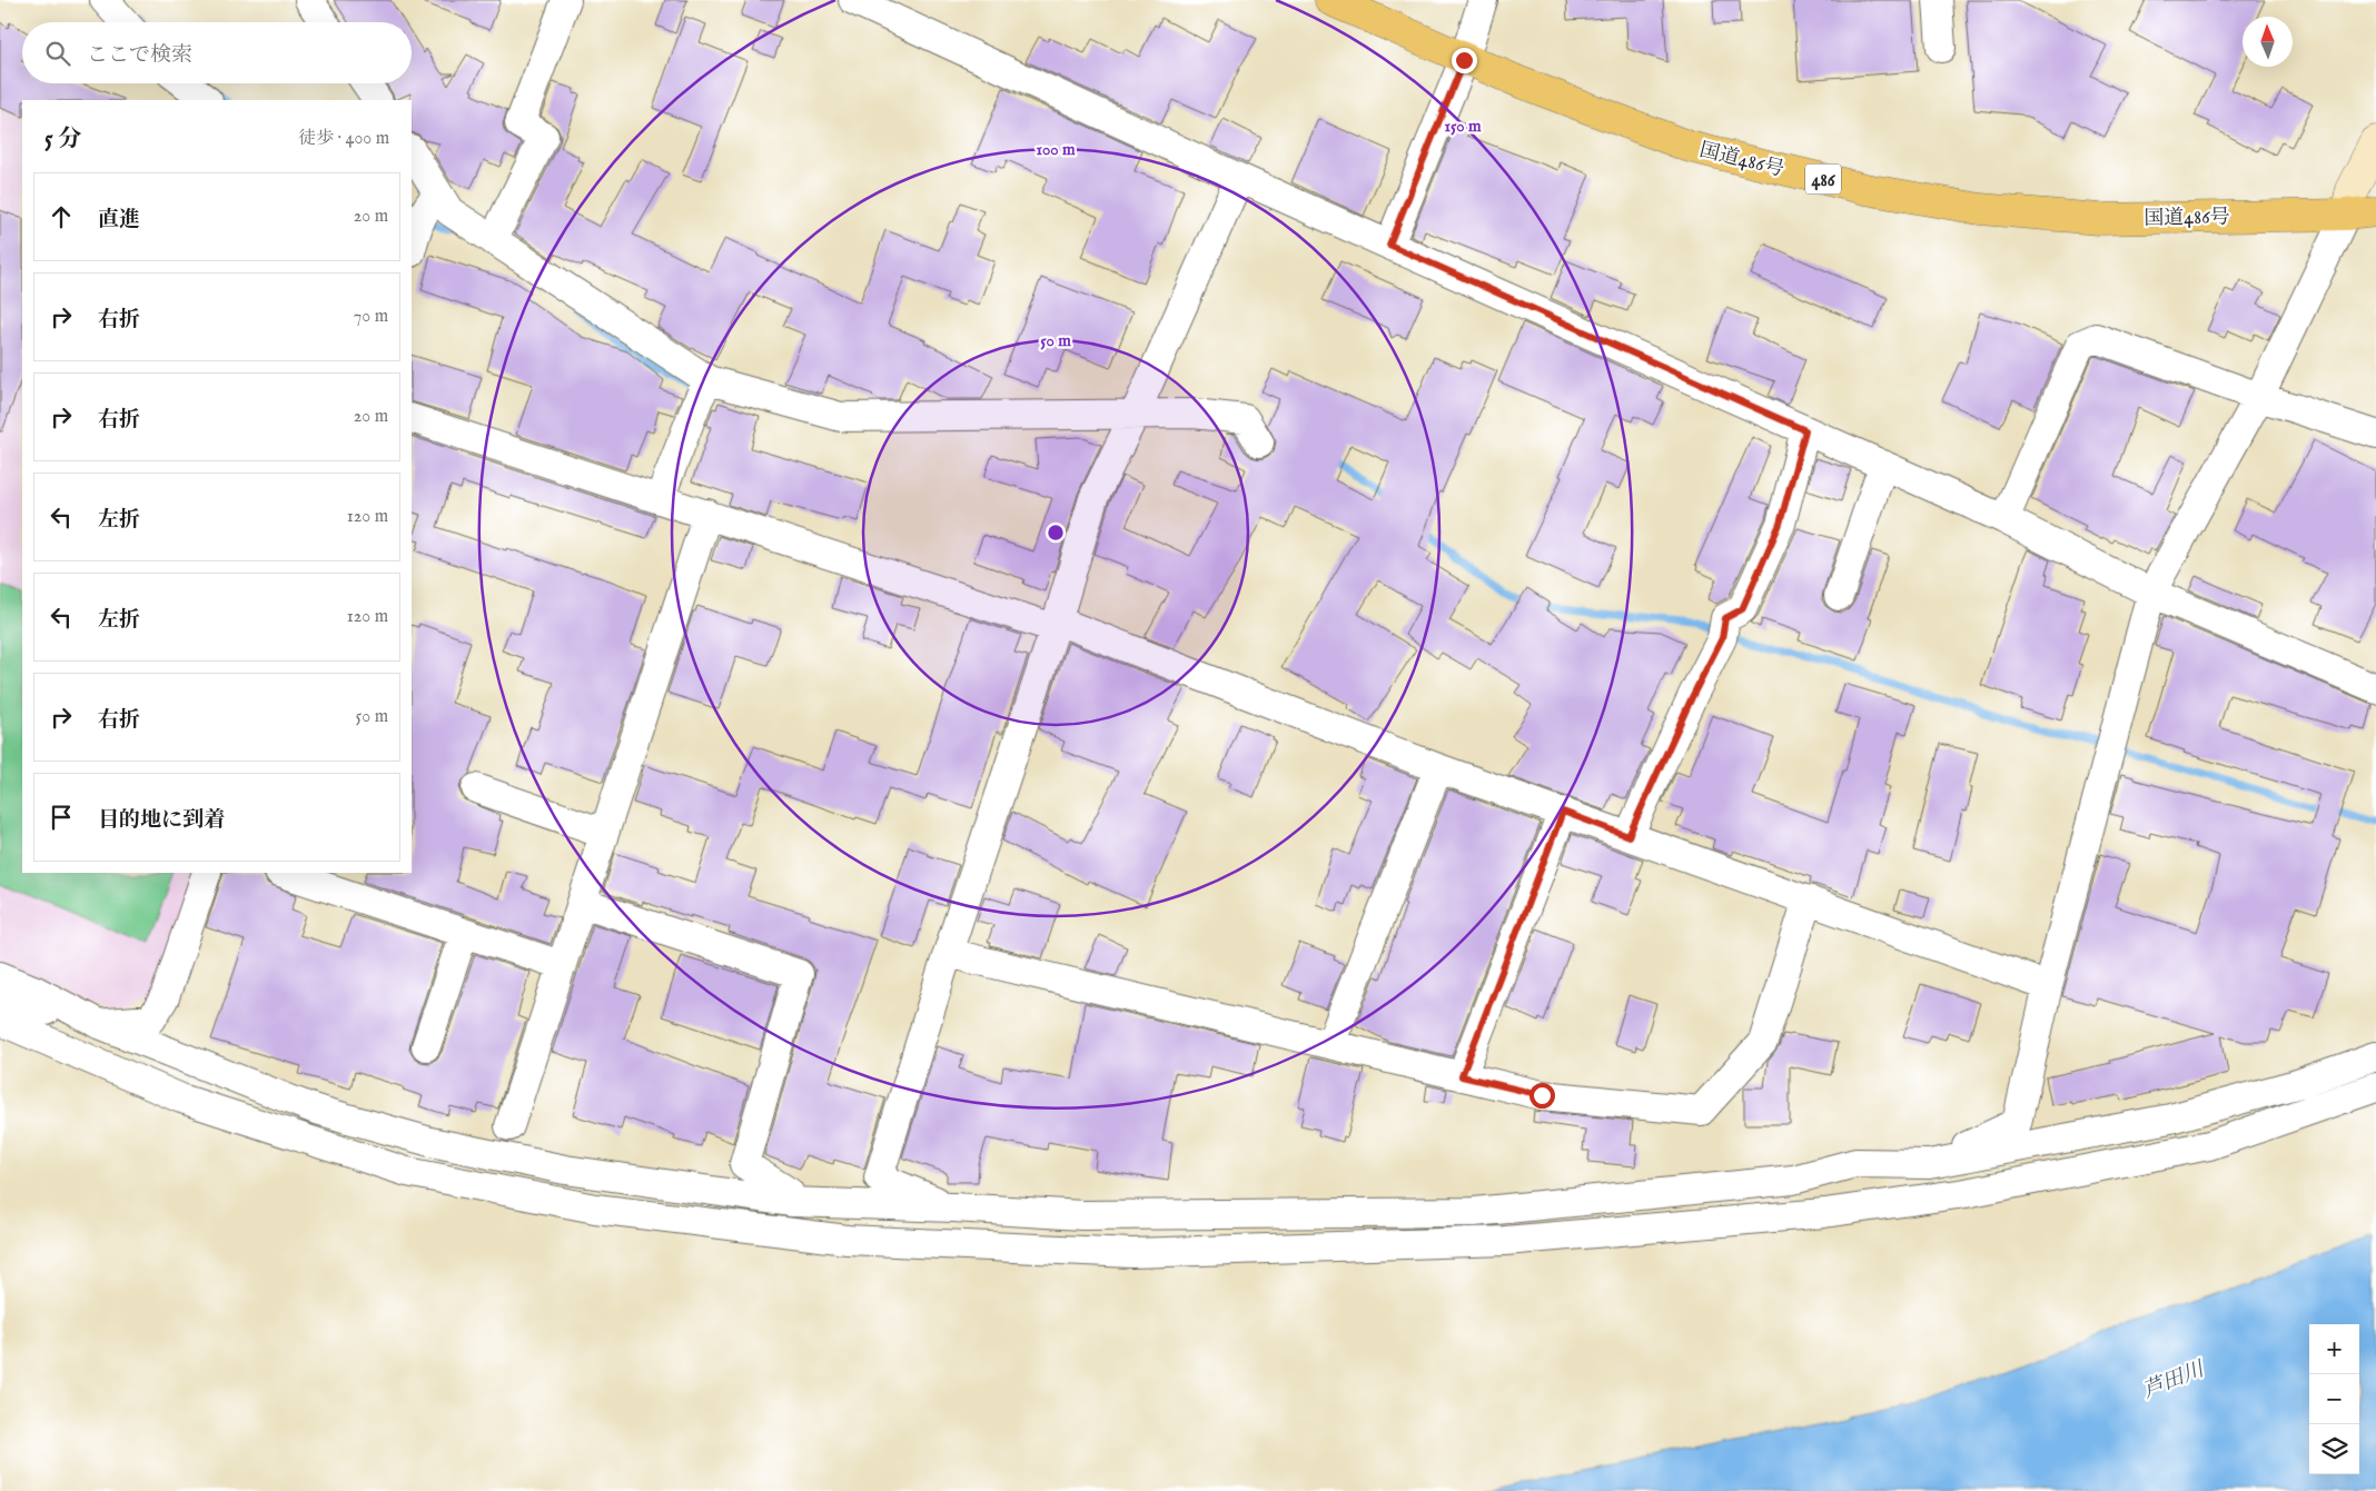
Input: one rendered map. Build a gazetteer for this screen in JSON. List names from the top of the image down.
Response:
{
  "streets": {
    "highway": ["国道486号", "486"]
  },
  "water": ["芦田川"],
  "north": "top",
  "page": {
    "search": "ここで検索",
    "heading": ["5 分", "徒歩 · 400 m"],
    "list": [
      ["直進", "20 m"],
      ["右折", "70 m"],
      ["右折", "20 m"],
      ["左折", "120 m"],
      ["左折", "120 m"],
      ["右折", "50 m"],
      "目的地に到着"
    ],
    "map_buttons": ["+", "−"]
  },
  "rings": ["150 m", "100 m", "50 m"]
}
